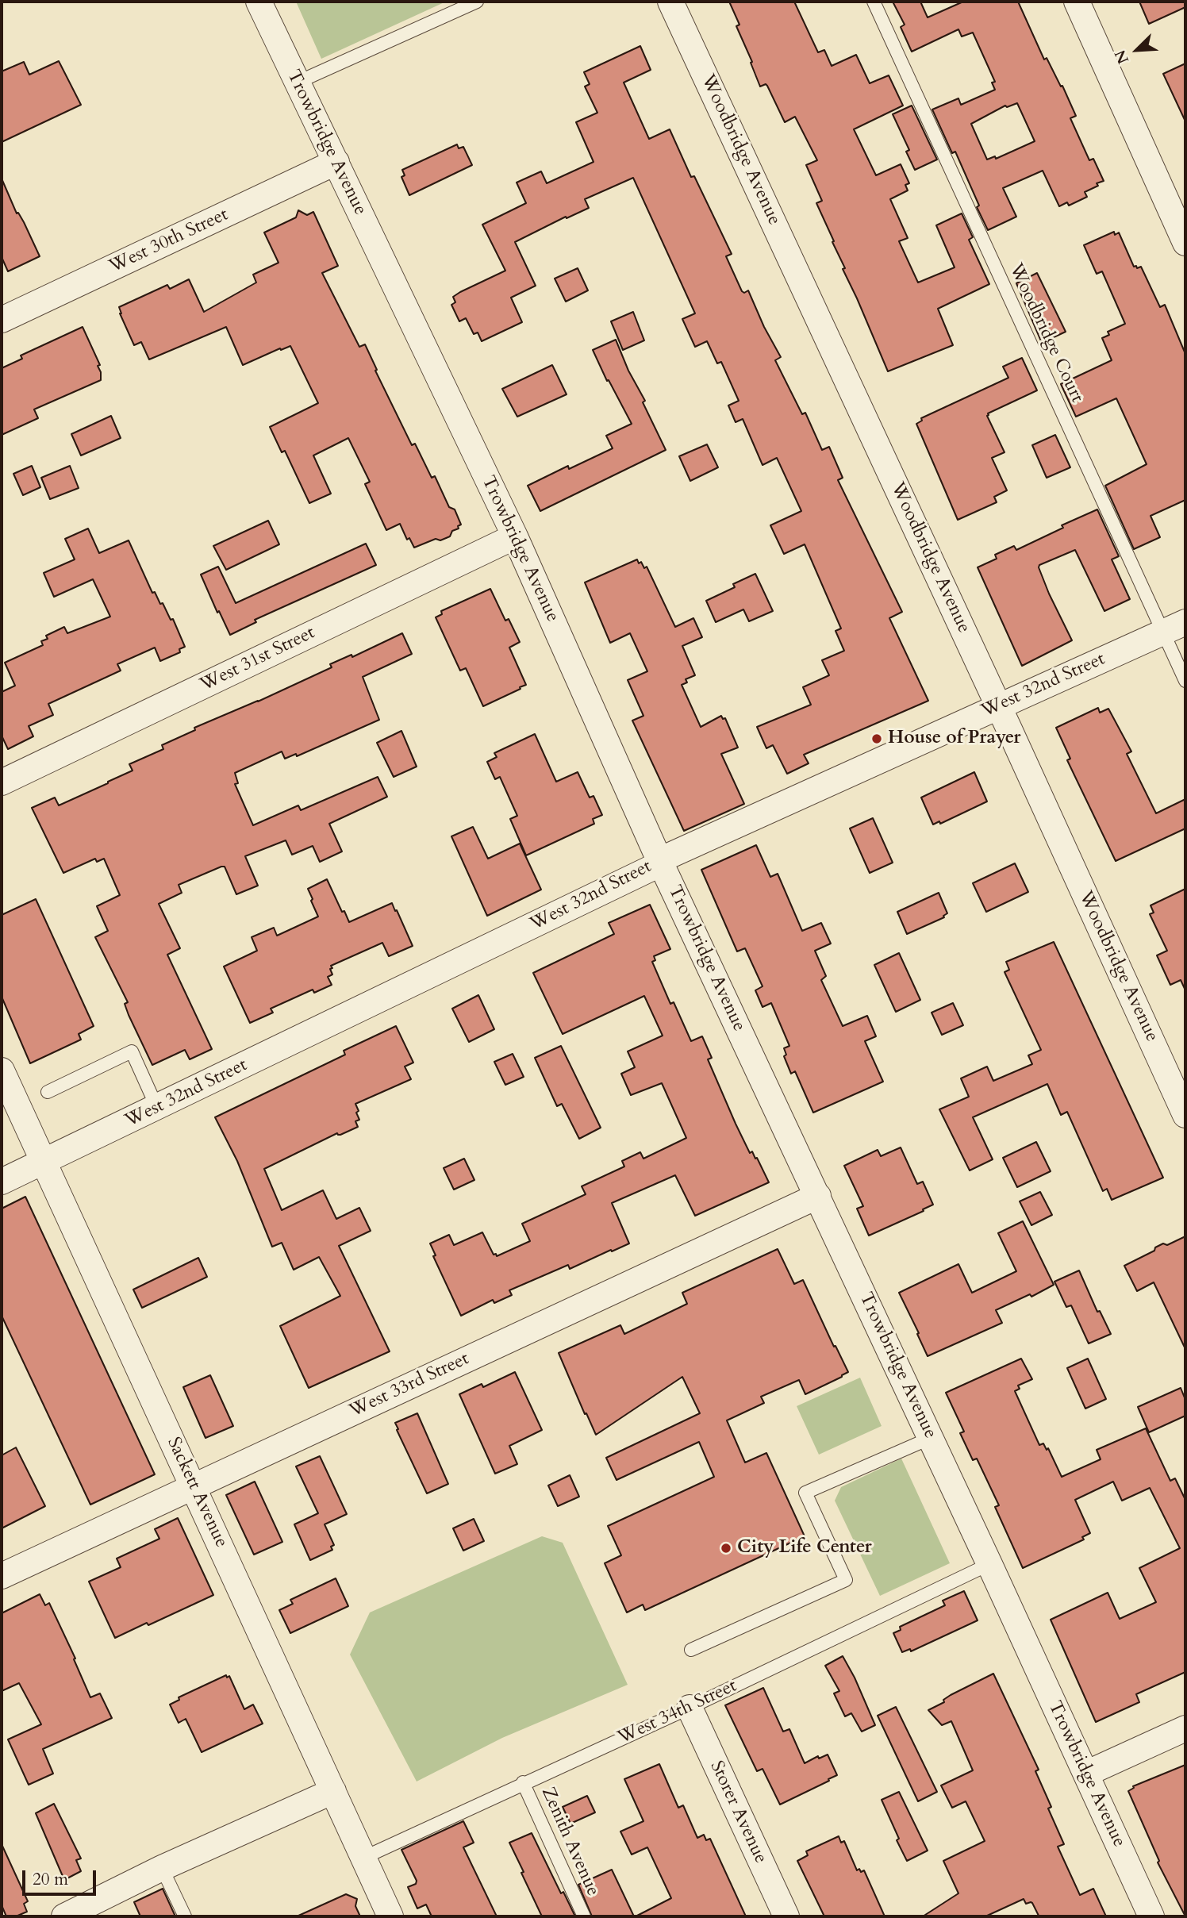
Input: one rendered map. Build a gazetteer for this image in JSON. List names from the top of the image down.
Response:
{
  "streets": {
    "street": [
      "Trowbridge Avenue",
      "Woodbridge Avenue",
      "West 30th Street",
      "West 31st Street",
      "West 32nd Street",
      "West 33rd Street",
      "Sackett Avenue",
      "Storer Avenue"
    ],
    "lane": ["Woodbridge Court", "West 34th Street", "Zenith Avenue"]
  },
  "crossings": [
    ["Trowbridge Avenue", "West 30th Street"],
    ["Trowbridge Avenue", "West 31st Street"],
    ["Trowbridge Avenue", "West 32nd Street"],
    ["Trowbridge Avenue", "West 33rd Street"],
    ["Trowbridge Avenue", "West 34th Street"],
    ["Woodbridge Avenue", "West 32nd Street"],
    ["Woodbridge Court", "West 32nd Street"],
    ["West 32nd Street", "Sackett Avenue"],
    ["West 33rd Street", "Sackett Avenue"],
    ["Sackett Avenue", "West 34th Street"],
    ["West 34th Street", "Storer Avenue"],
    ["West 34th Street", "Zenith Avenue"]
  ],
  "places": ["House of Prayer", "City Life Center"],
  "scale_bar": "20 m",
  "north": "bottom left"
}
